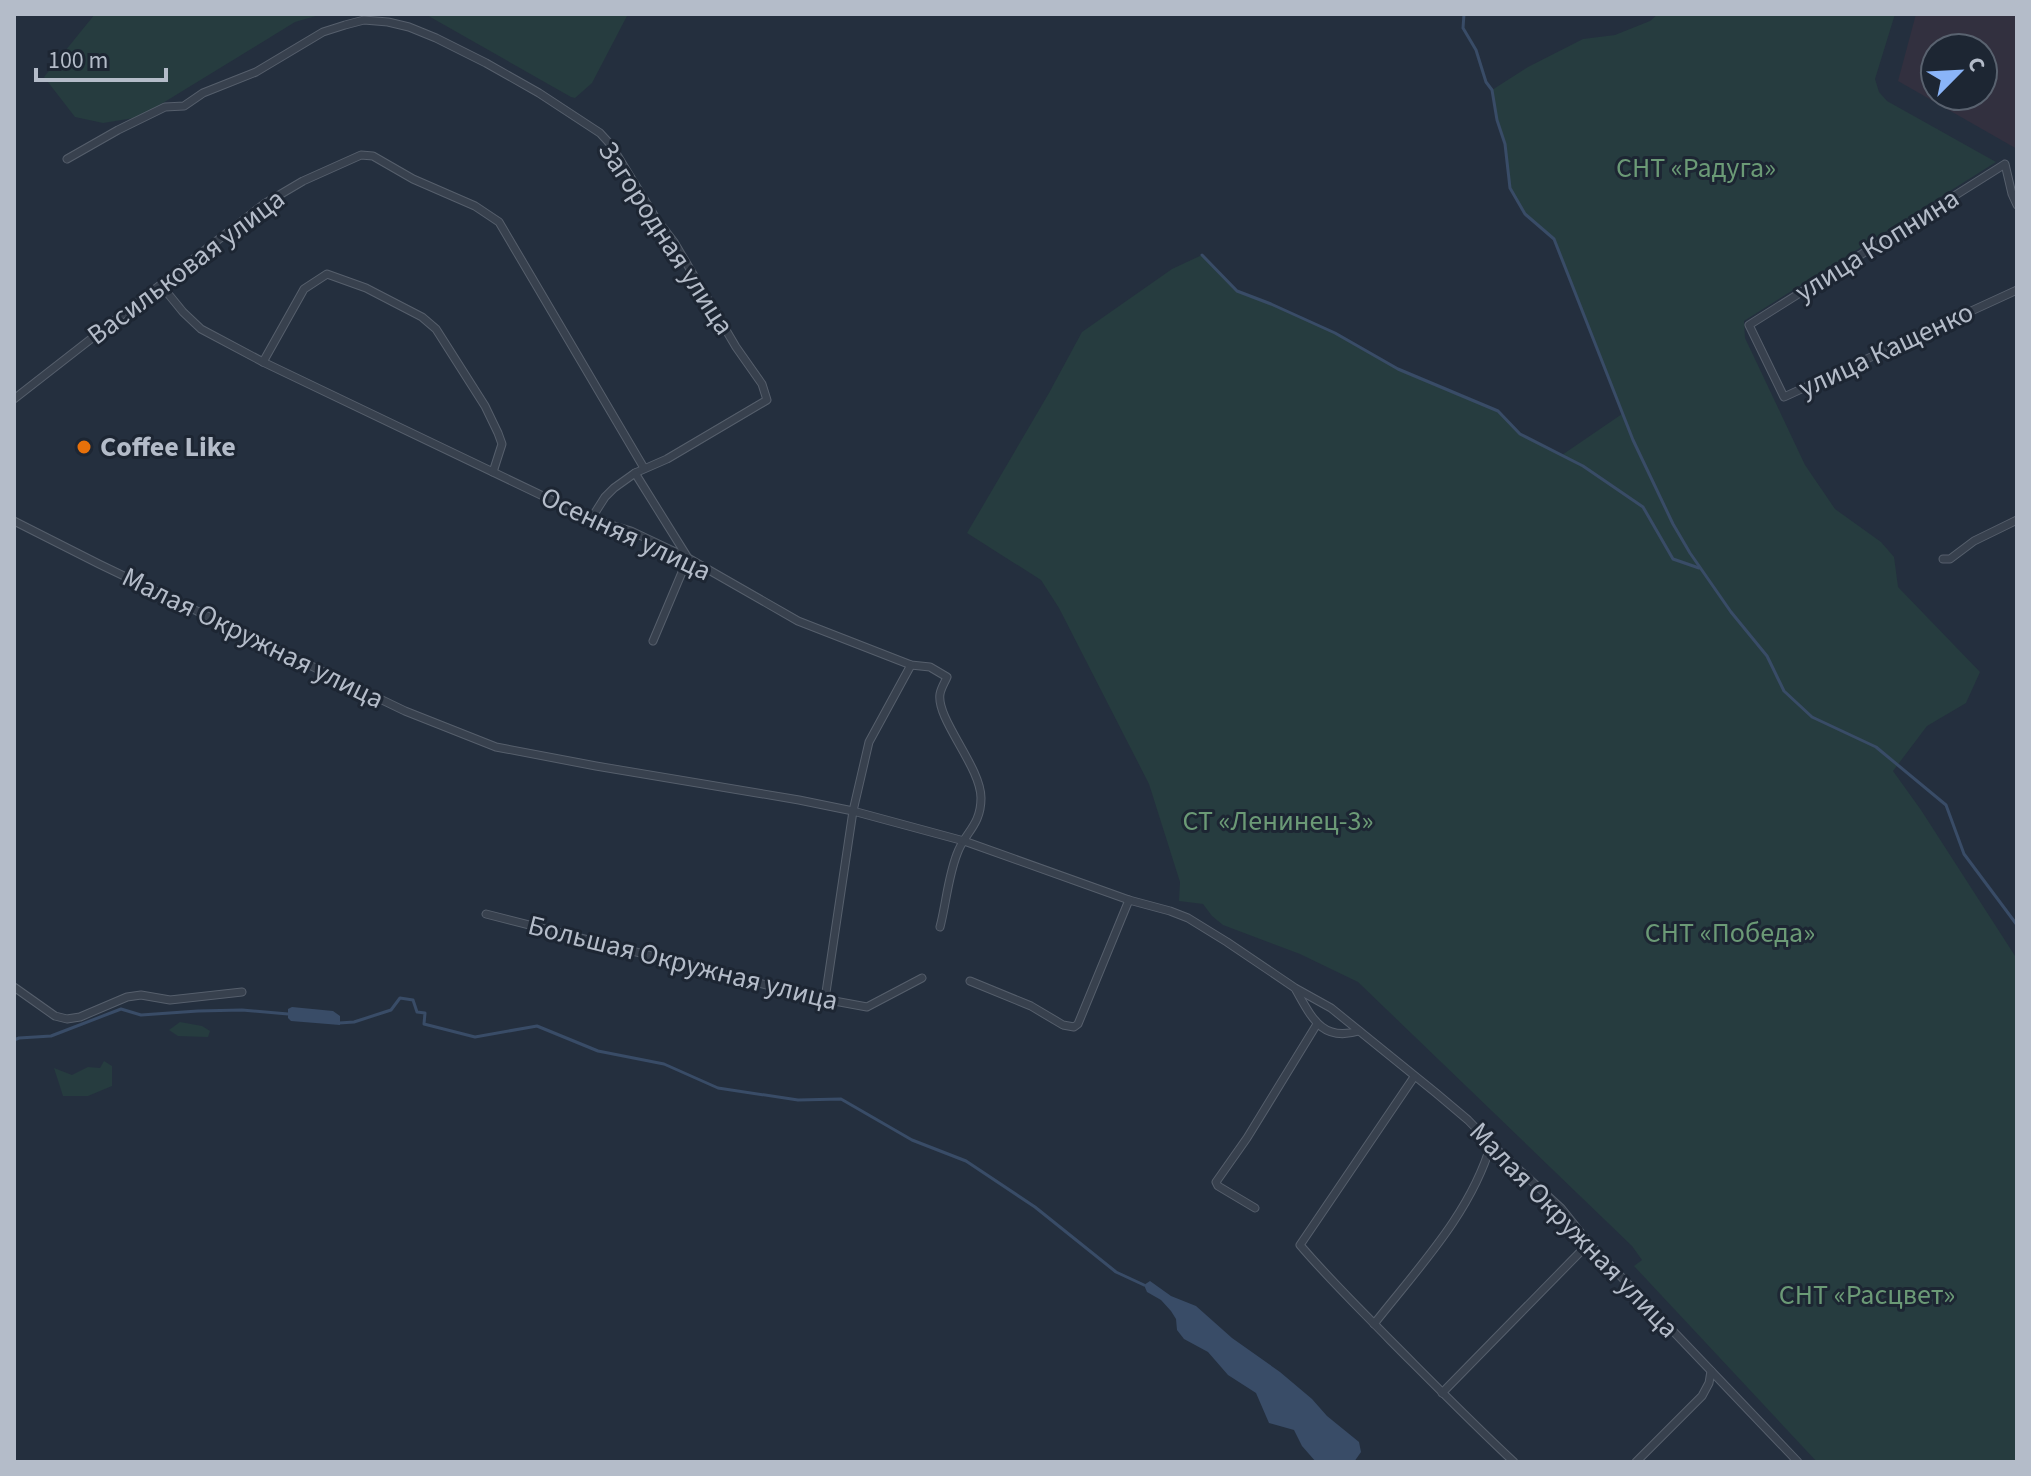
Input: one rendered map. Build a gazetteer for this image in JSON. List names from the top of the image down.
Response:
{
  "streets": {
    "street": [
      "Загородная улица",
      "улица Копнина",
      "Васильковая улица",
      "улица Кащенко",
      "Осенняя улица",
      "Малая Окружная улица",
      "Большая Окружная улица"
    ]
  },
  "crossings": [
    ["Загородная улица", "Васильковая улица"],
    ["улица Копнина", "улица Кащенко"],
    ["Васильковая улица", "Осенняя улица"],
    ["Осенняя улица", "Малая Окружная улица"]
  ],
  "parks": [
    "СНТ «Радуга»",
    "СТ «Ленинец-3»",
    "СНТ «Победа»",
    "СНТ «Расцвет»"
  ],
  "places": ["Coffee Like"],
  "scale_bar": "100 m",
  "north": "top right"
}
